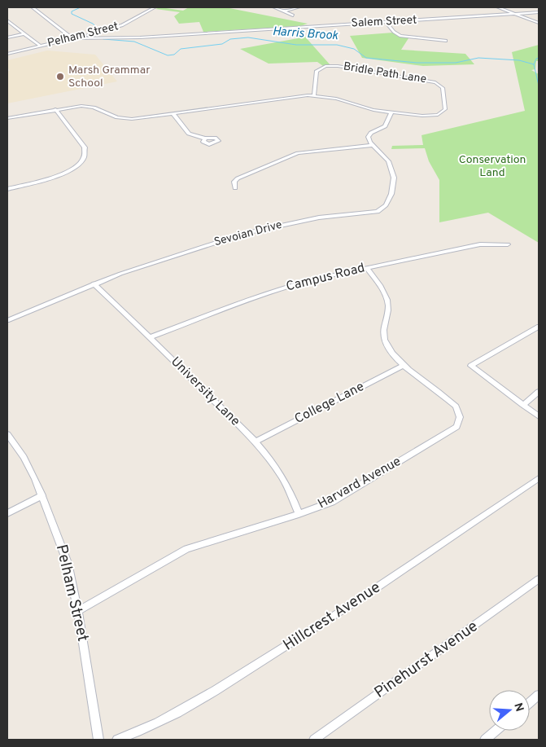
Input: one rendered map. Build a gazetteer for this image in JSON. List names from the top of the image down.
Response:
{
  "streets": {
    "street": [
      "Salem Street",
      "Pelham Street",
      "Bridle Path Lane",
      "Sevoian Drive",
      "Campus Road",
      "University Lane",
      "College Lane",
      "Harvard Avenue",
      "Hillcrest Avenue",
      "Pinehurst Avenue"
    ]
  },
  "crossings": [
    ["Salem Street", "Pelham Street"],
    ["Pelham Street", "Harvard Avenue"],
    ["Sevoian Drive", "University Lane"],
    ["Campus Road", "University Lane"],
    ["Campus Road", "Harvard Avenue"],
    ["University Lane", "College Lane"],
    ["University Lane", "Harvard Avenue"],
    ["College Lane", "Harvard Avenue"]
  ],
  "water": ["Harris Brook"],
  "parks": ["Conservation Land"],
  "places": ["Marsh Grammar School"],
  "north": "right"
}
